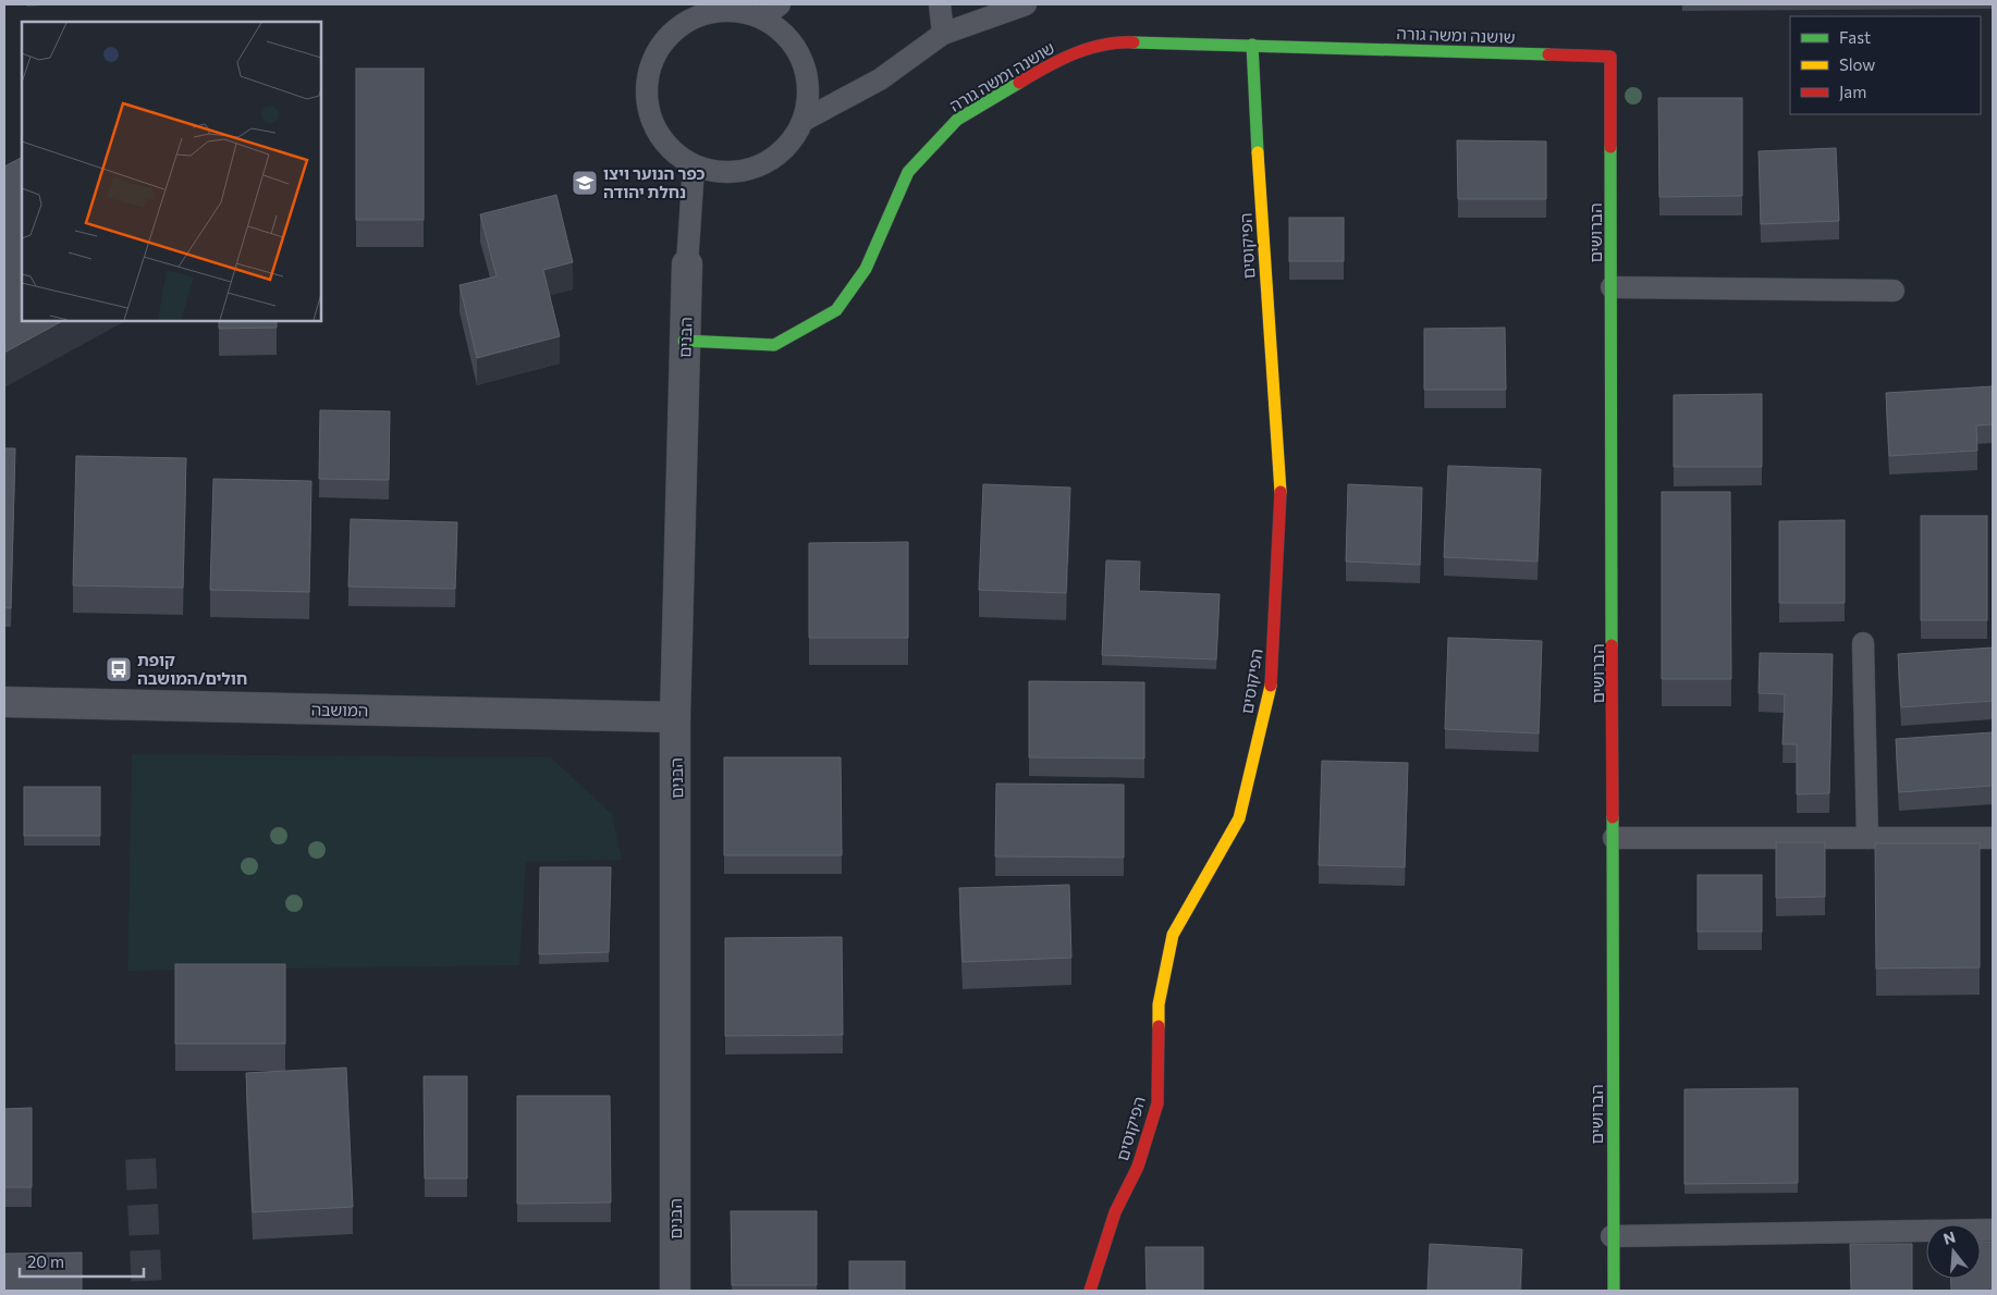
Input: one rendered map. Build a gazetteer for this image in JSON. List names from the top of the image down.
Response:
{
  "streets": {
    "street": [
      "שושנה ומשה גורה",
      "הברושים",
      "הפיקוסים",
      "הבנים",
      "המושבה"
    ]
  },
  "crossings": [
    ["שושנה ומשה גורה", "הברושים"],
    ["שושנה ומשה גורה", "הפיקוסים"],
    ["שושנה ומשה גורה", "הבנים"],
    ["הבנים", "המושבה"]
  ],
  "places": {
    "school or university": ["כפר הנוער ויצו נחלת יהודה"],
    "bus stop": ["קופת חולים/המושבה"]
  },
  "legend": ["Fast", "Slow", "Jam"],
  "scale_bar": "20 m",
  "north": "top"
}
